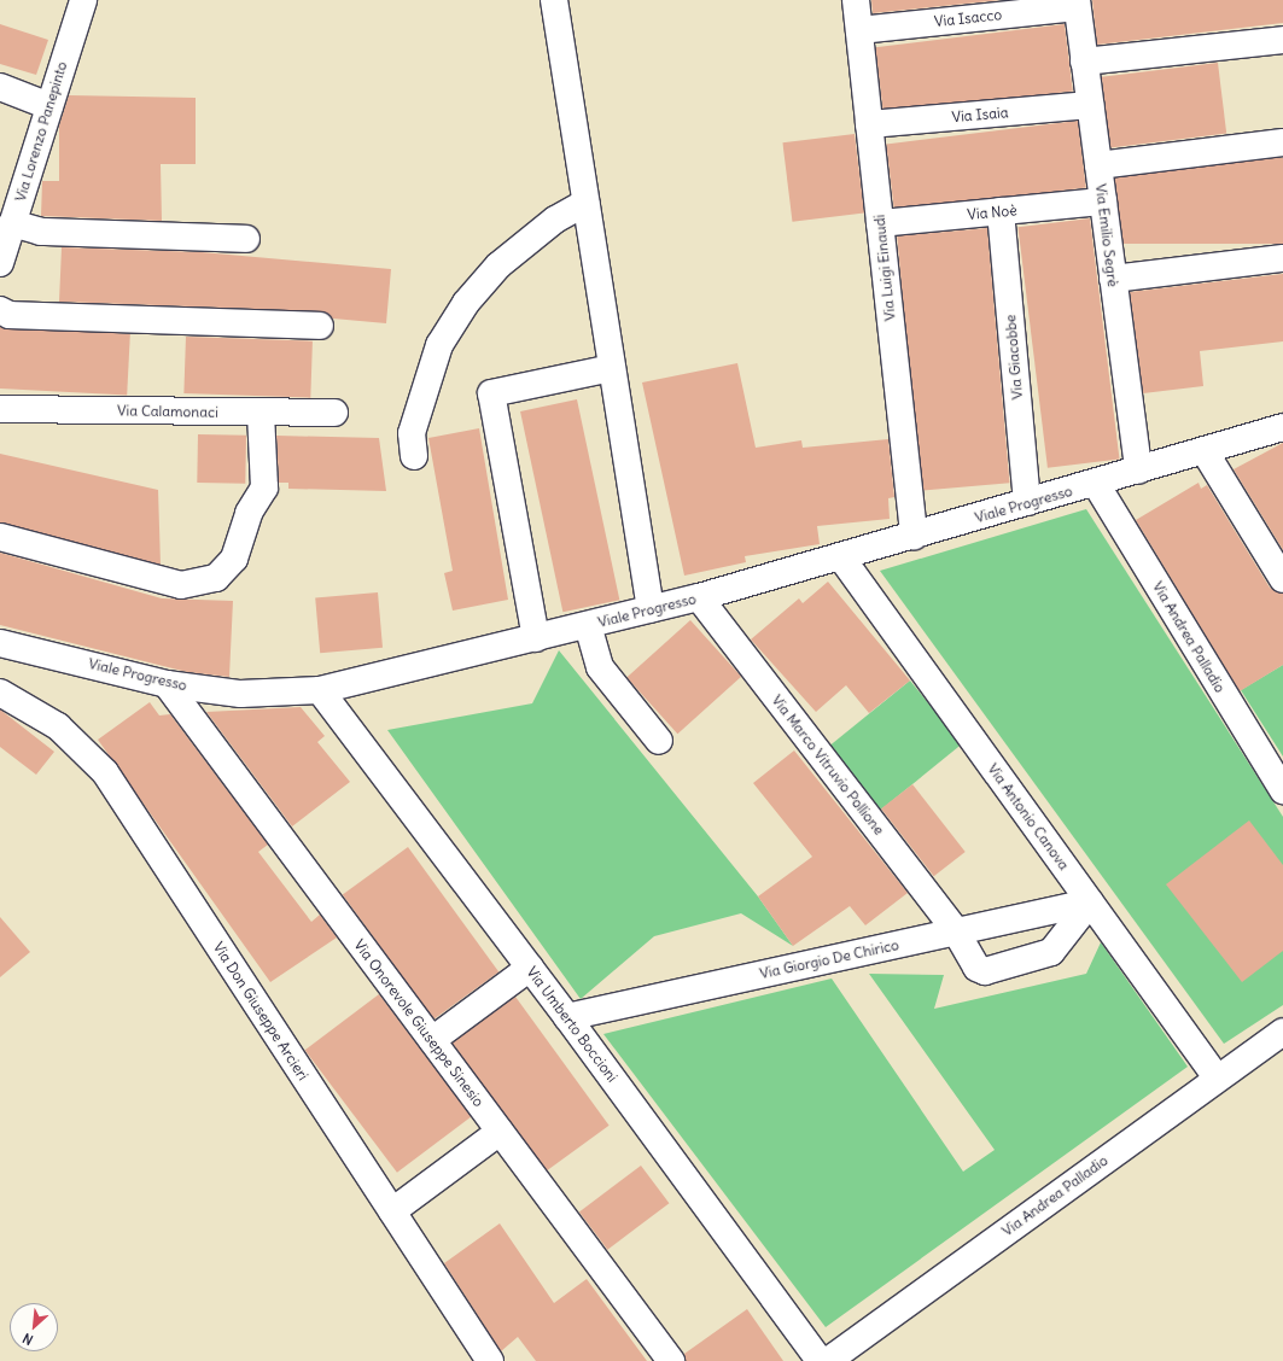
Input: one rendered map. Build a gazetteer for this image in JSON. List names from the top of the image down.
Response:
{
  "streets": {
    "street": [
      "Via Isacco",
      "Via Isaia",
      "Via Lorenzo Panepinto",
      "Via Noè",
      "Via Emilio Segrè",
      "Via Luigi Einaudi",
      "Via Giacobbe",
      "Via Calamonaci",
      "Viale Progresso",
      "Via Andrea Palladio",
      "Via Marco Vitruvio Pollione",
      "Via Antonio Canova",
      "Via Giorgio De Chirico",
      "Via Don Giuseppe Arcieri",
      "Via Onorevole Giuseppe Sinesio",
      "Via Umberto Boccioni"
    ]
  },
  "crossings": [
    ["Via Isacco", "Via Emilio Segrè"],
    ["Via Isacco", "Via Luigi Einaudi"],
    ["Via Isaia", "Via Emilio Segrè"],
    ["Via Isaia", "Via Luigi Einaudi"],
    ["Via Noè", "Via Emilio Segrè"],
    ["Via Noè", "Via Luigi Einaudi"],
    ["Via Noè", "Via Giacobbe"],
    ["Via Emilio Segrè", "Viale Progresso"],
    ["Via Luigi Einaudi", "Viale Progresso"],
    ["Via Giacobbe", "Viale Progresso"],
    ["Viale Progresso", "Via Andrea Palladio"],
    ["Viale Progresso", "Via Marco Vitruvio Pollione"],
    ["Viale Progresso", "Via Antonio Canova"],
    ["Viale Progresso", "Via Onorevole Giuseppe Sinesio"],
    ["Viale Progresso", "Via Umberto Boccioni"],
    ["Via Andrea Palladio", "Via Antonio Canova"],
    ["Via Marco Vitruvio Pollione", "Via Antonio Canova"],
    ["Via Marco Vitruvio Pollione", "Via Giorgio De Chirico"],
    ["Via Antonio Canova", "Via Giorgio De Chirico"],
    ["Via Giorgio De Chirico", "Via Umberto Boccioni"]
  ],
  "north": "bottom left"
}
